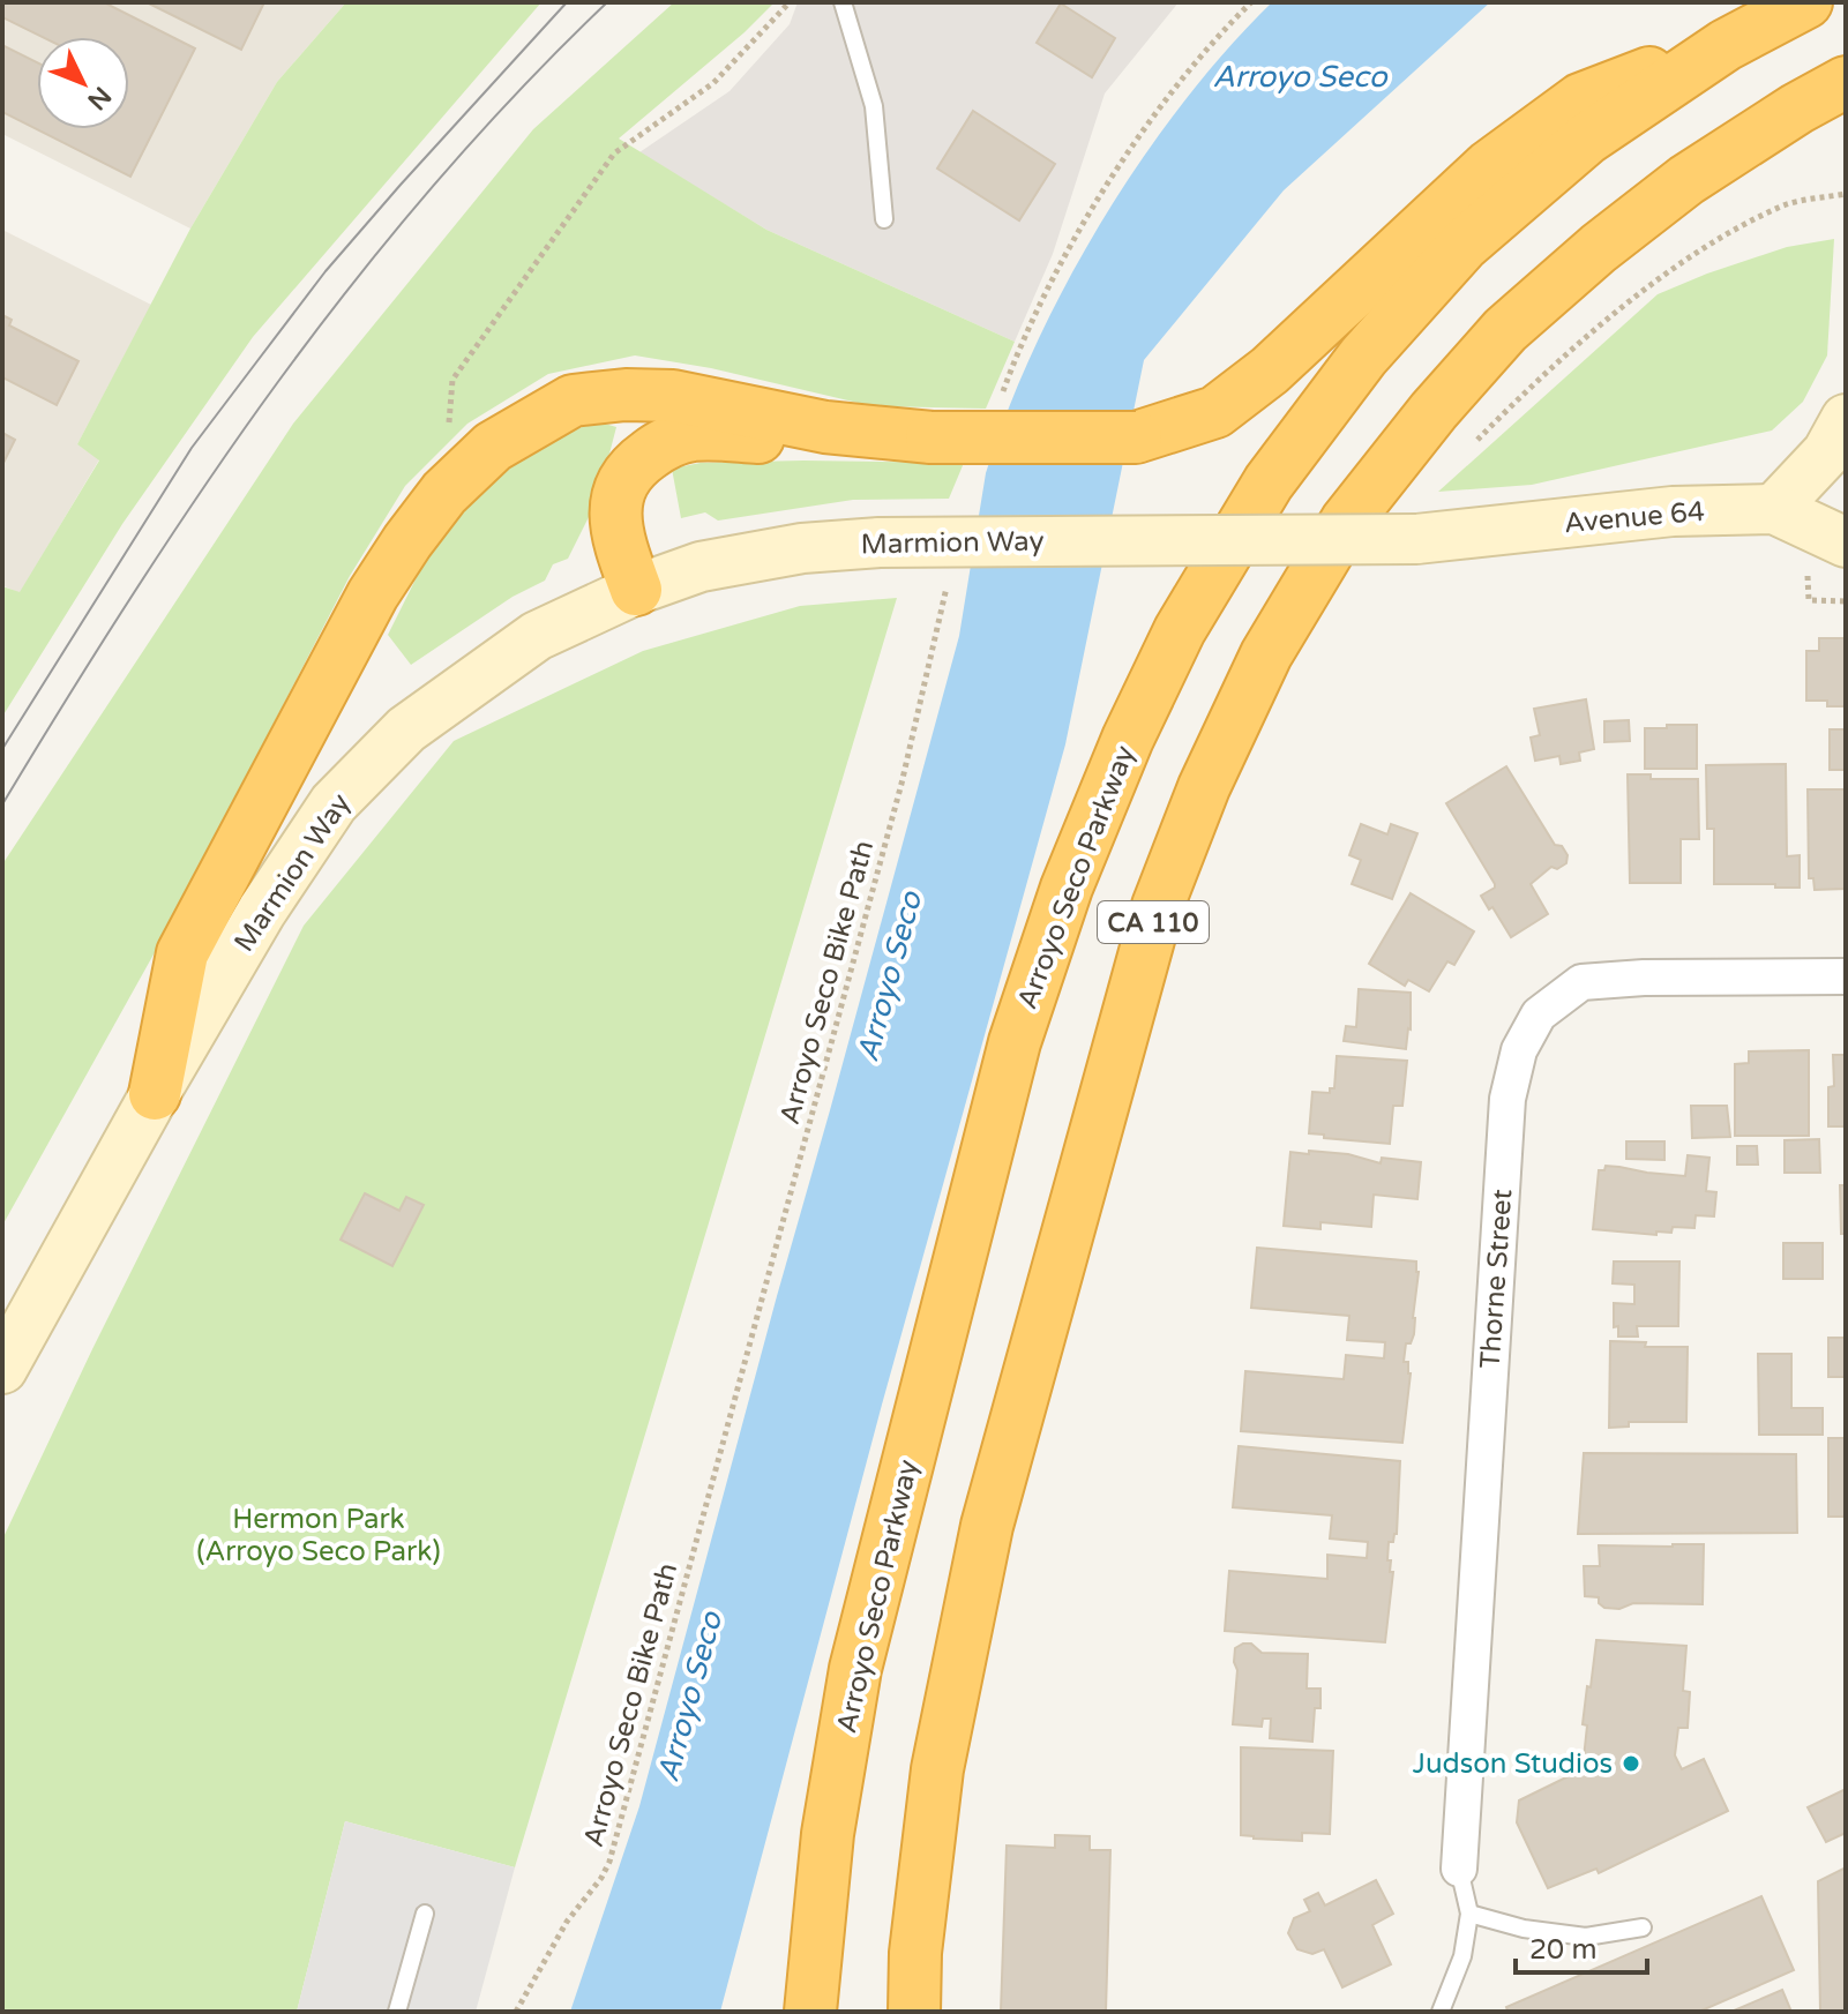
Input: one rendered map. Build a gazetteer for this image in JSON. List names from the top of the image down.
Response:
{
  "streets": {
    "highway": ["Arroyo Seco Parkway", "CA 110"],
    "street": ["Avenue 64", "Marmion Way", "Thorne Street"],
    "path": ["Arroyo Seco Bike Path"]
  },
  "crossings": [
    ["Avenue 64", "Marmion Way"]
  ],
  "water": ["Arroyo Seco"],
  "parks": ["Hermon Park (Arroyo Seco Park)"],
  "places": ["Judson Studios"],
  "scale_bar": "20 m",
  "north": "bottom right"
}
